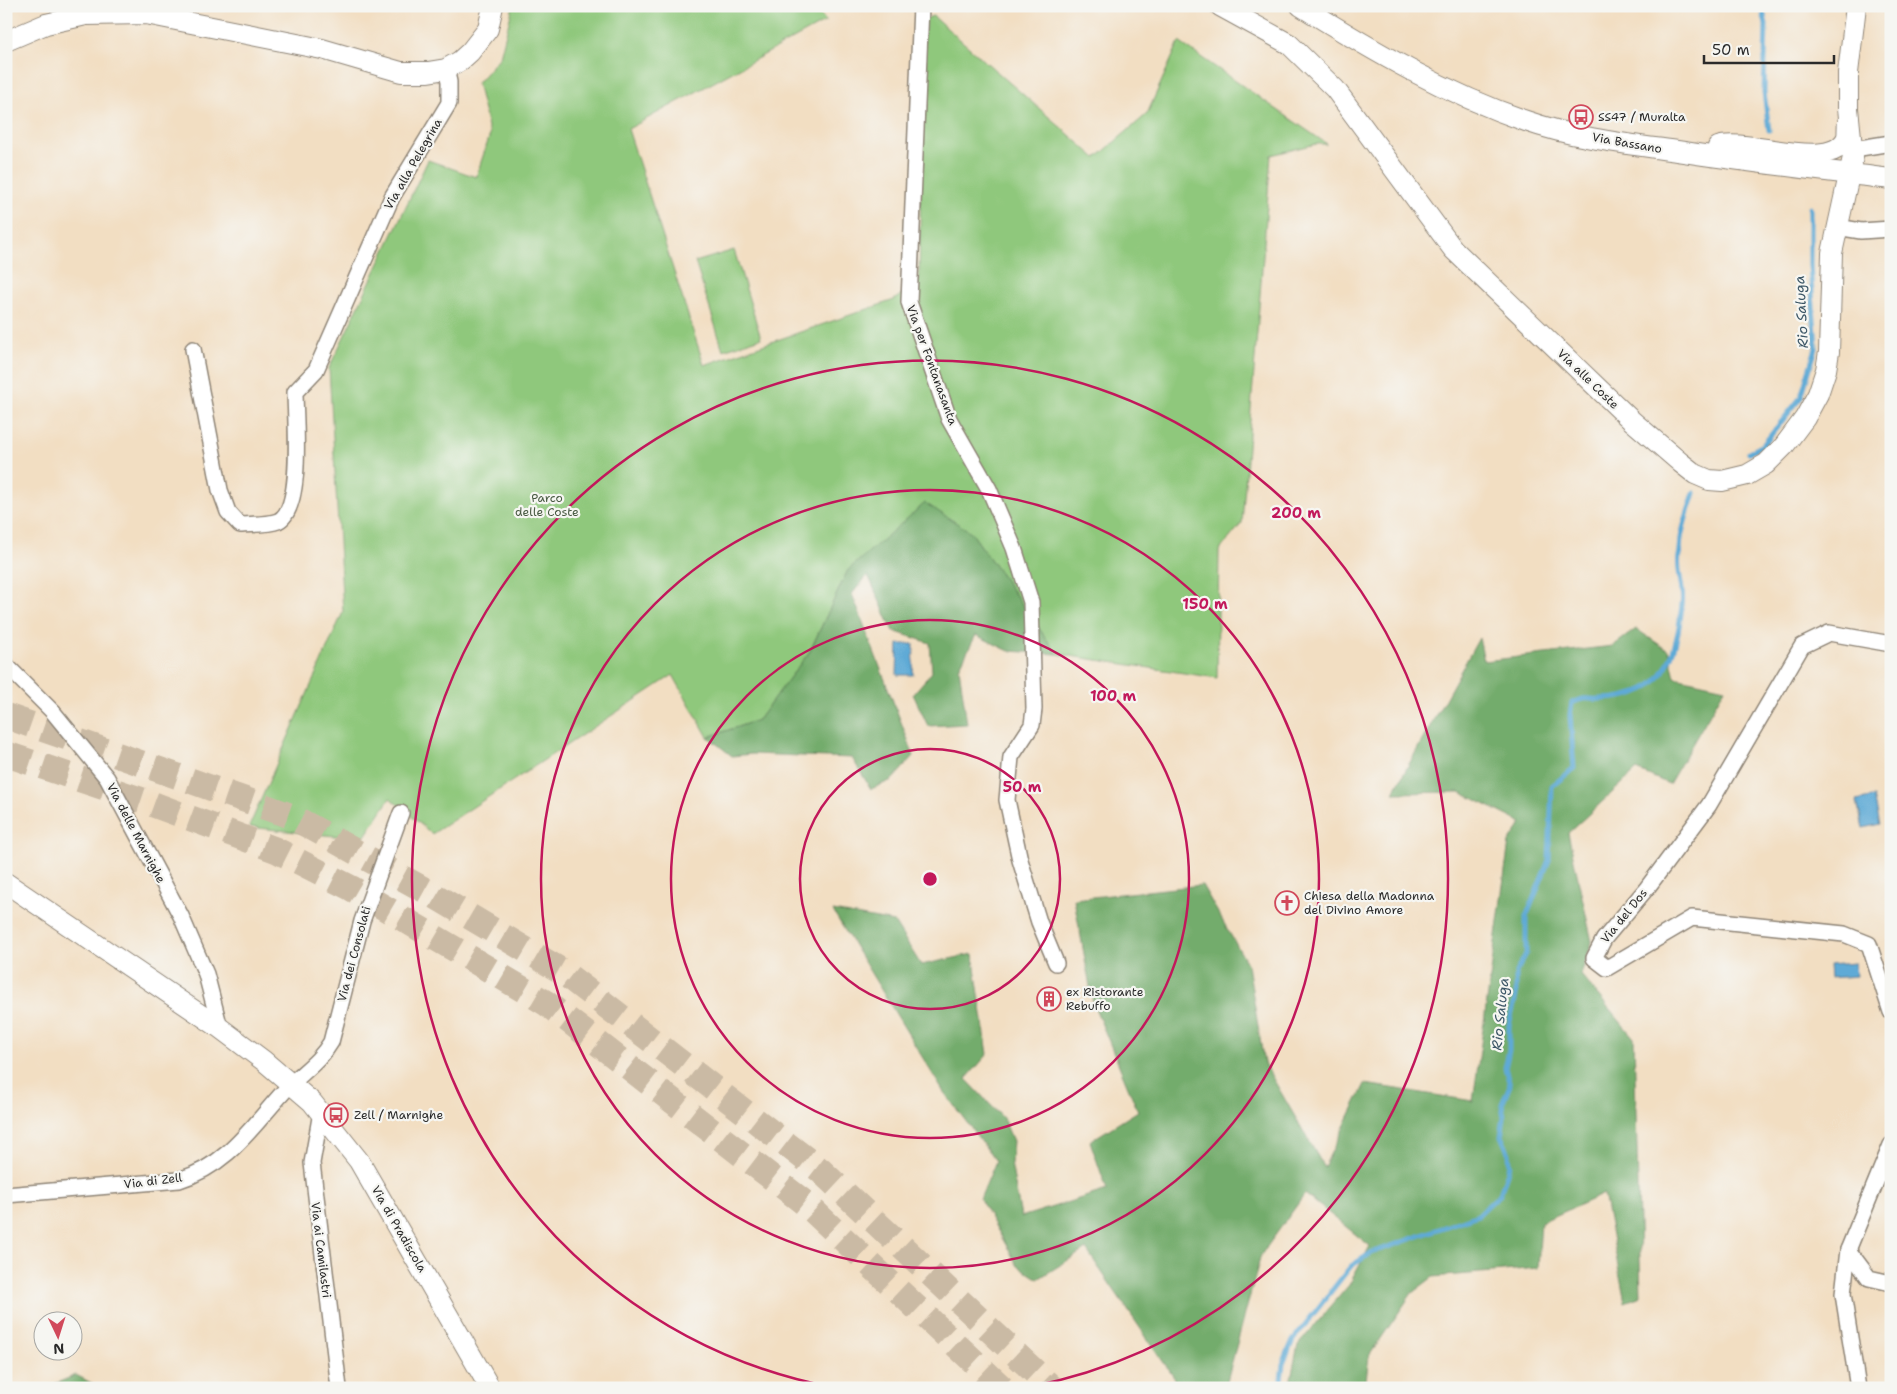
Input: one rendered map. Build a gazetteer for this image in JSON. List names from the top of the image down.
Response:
{
  "streets": {
    "street": [
      "Via Bassano",
      "Via alla Pelegrina",
      "Via per Fontanasanta",
      "Via alle Coste",
      "Via delle Marnighe",
      "Via del Dos",
      "Via dei Consolati",
      "Via di Zell",
      "Via di Pradiscola",
      "Via ai Camilastri"
    ]
  },
  "crossings": [
    ["Via Bassano", "Via alle Coste"],
    ["Via dei Consolati", "Via di Zell"],
    ["Via dei Consolati", "Via di Pradiscola"],
    ["Via di Zell", "Via di Pradiscola"],
    ["Via di Pradiscola", "Via ai Camilastri"]
  ],
  "water": ["Rio Saluga"],
  "parks": ["Parco delle Coste"],
  "places": {
    "bus stop": ["SS47 / Muralta", "Zell / Marnighe"],
    "church": ["Chiesa della Madonna del Divino Amore"],
    "building": ["ex Ristorante Rebuffo"]
  },
  "scale_bar": "50 m",
  "north": "bottom",
  "rings": [
    "200 m",
    "150 m",
    "100 m",
    "50 m"
  ]
}
